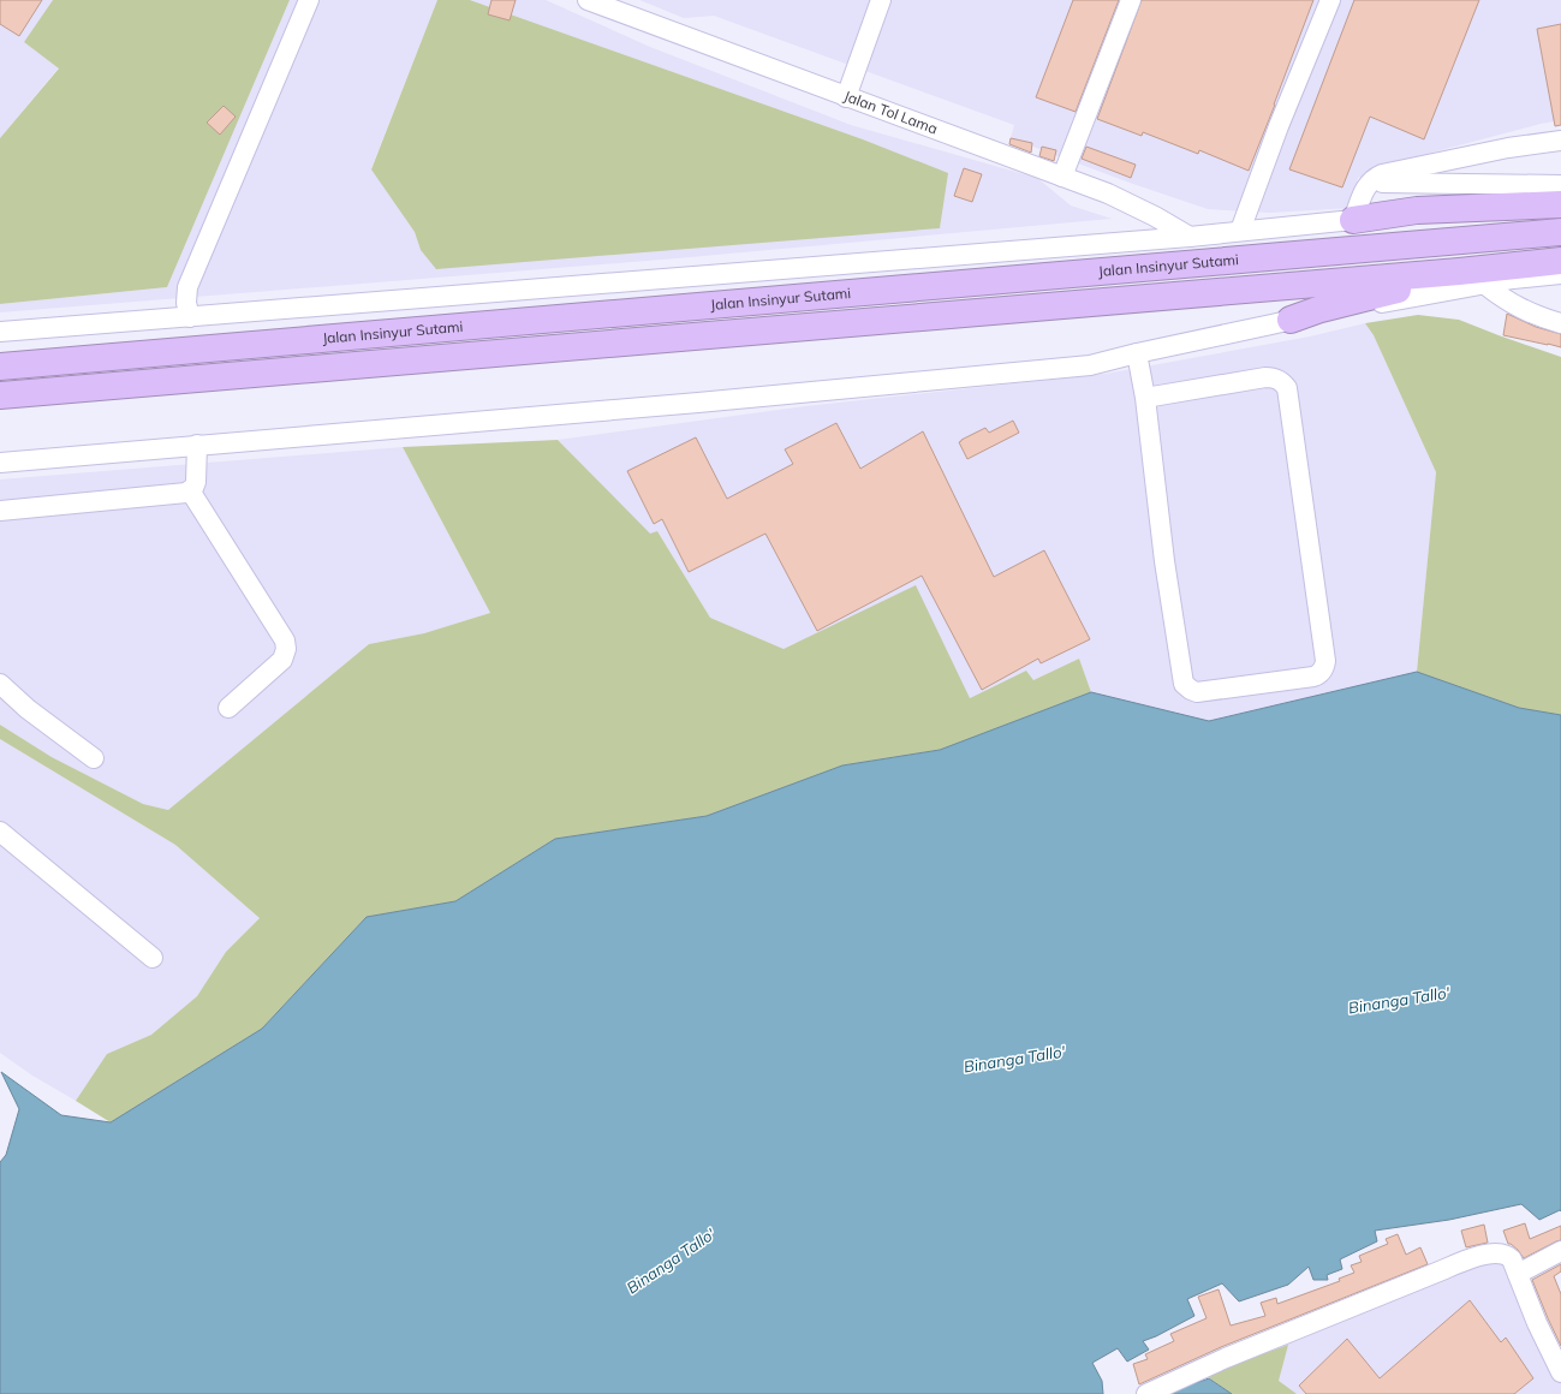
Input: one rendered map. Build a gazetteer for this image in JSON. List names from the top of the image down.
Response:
{
  "streets": {
    "highway": ["Jalan Insinyur Sutami"],
    "street": ["Jalan Tol Lama"]
  },
  "water": ["Binanga Tallo'"]
}
